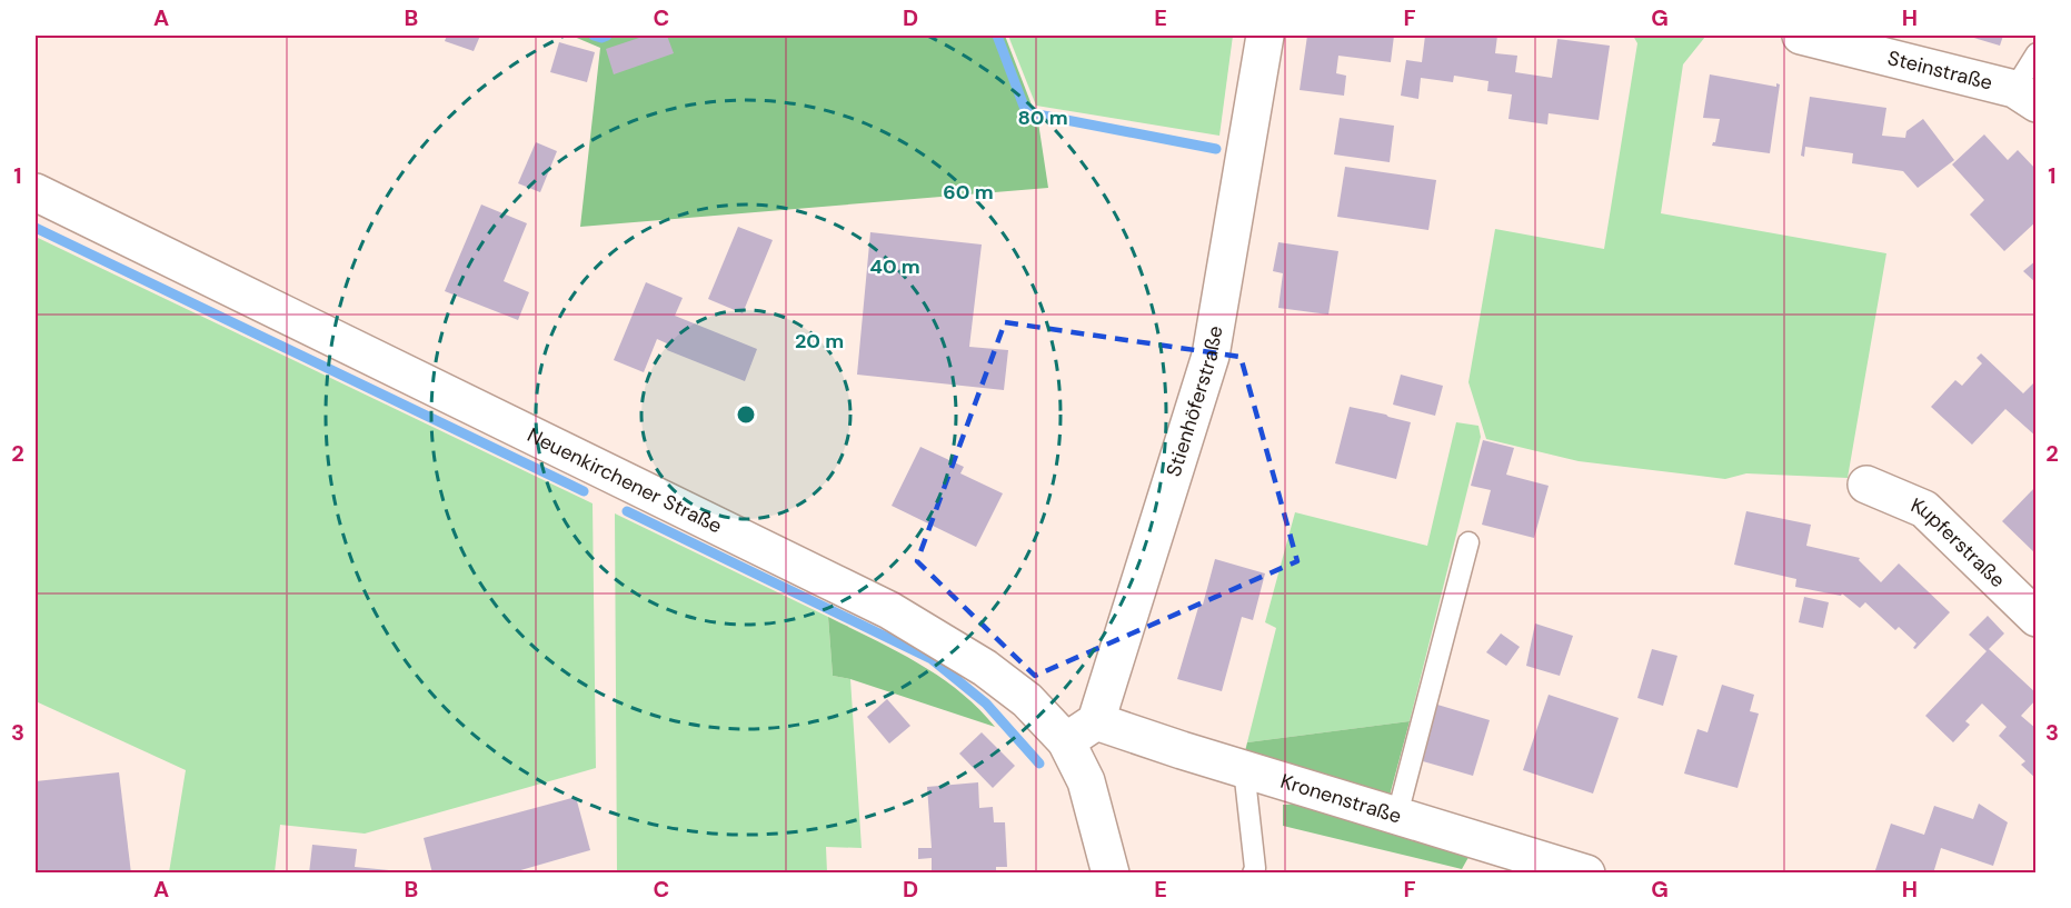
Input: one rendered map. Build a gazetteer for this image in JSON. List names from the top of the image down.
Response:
{
  "streets": {
    "street": [
      "Steinstraße",
      "Stienhöferstraße",
      "Neuenkirchener Straße",
      "Kupferstraße",
      "Kronenstraße"
    ]
  },
  "crossings": [
    ["Stienhöferstraße", "Kronenstraße"]
  ],
  "grid": {
    "columns": [
      "A",
      "B",
      "C",
      "D",
      "E",
      "F",
      "G",
      "H"
    ],
    "rows": ["1", "2", "3"]
  },
  "rings": [
    "80 m",
    "60 m",
    "40 m",
    "20 m"
  ]
}
